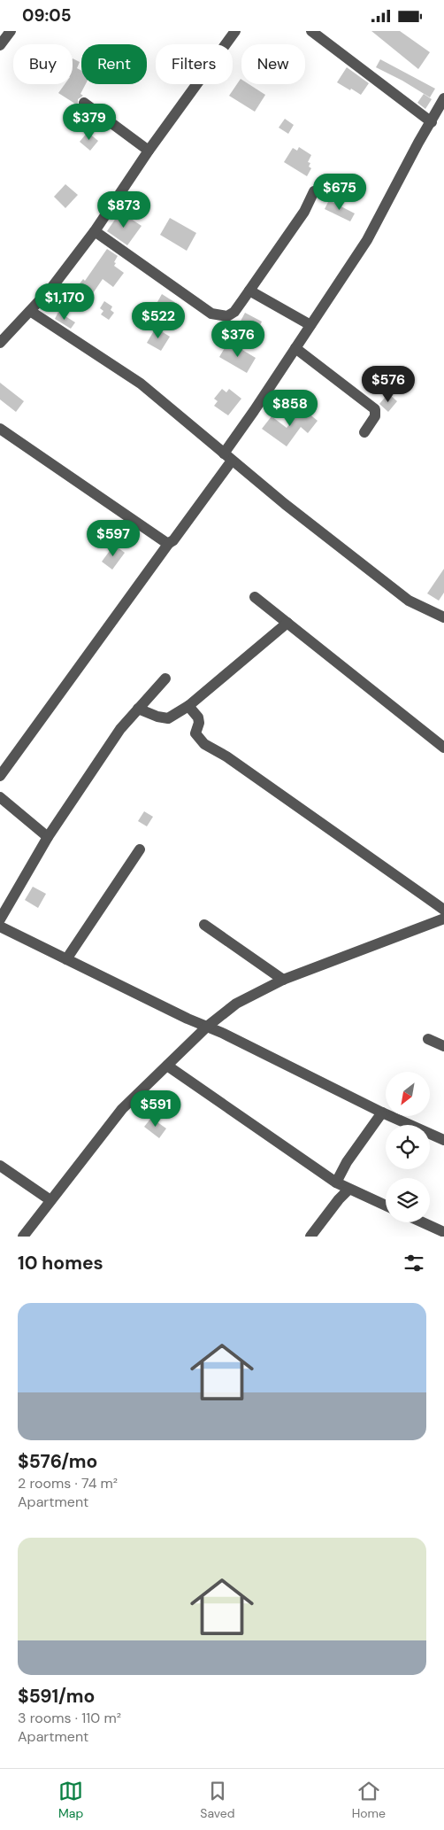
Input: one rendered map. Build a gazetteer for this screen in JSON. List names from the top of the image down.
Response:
{
  "north": "bottom left",
  "page": {
    "status": "09:05",
    "chip": [
      "Buy",
      "Rent",
      "Filters",
      "New"
    ],
    "price": [
      "$379",
      "$675",
      "$873",
      "$1,170",
      "$522",
      "$376",
      "$576",
      "$858",
      "$597",
      "$591"
    ],
    "heading": "10 homes",
    "list": [
      {
        "name": "$576/mo",
        "note": "2 rooms · 74 m² · Apartment"
      },
      {
        "name": "$591/mo",
        "note": "3 rooms · 110 m² · Apartment"
      }
    ],
    "tabs": ["Map", "Saved", "Home"]
  }
}
